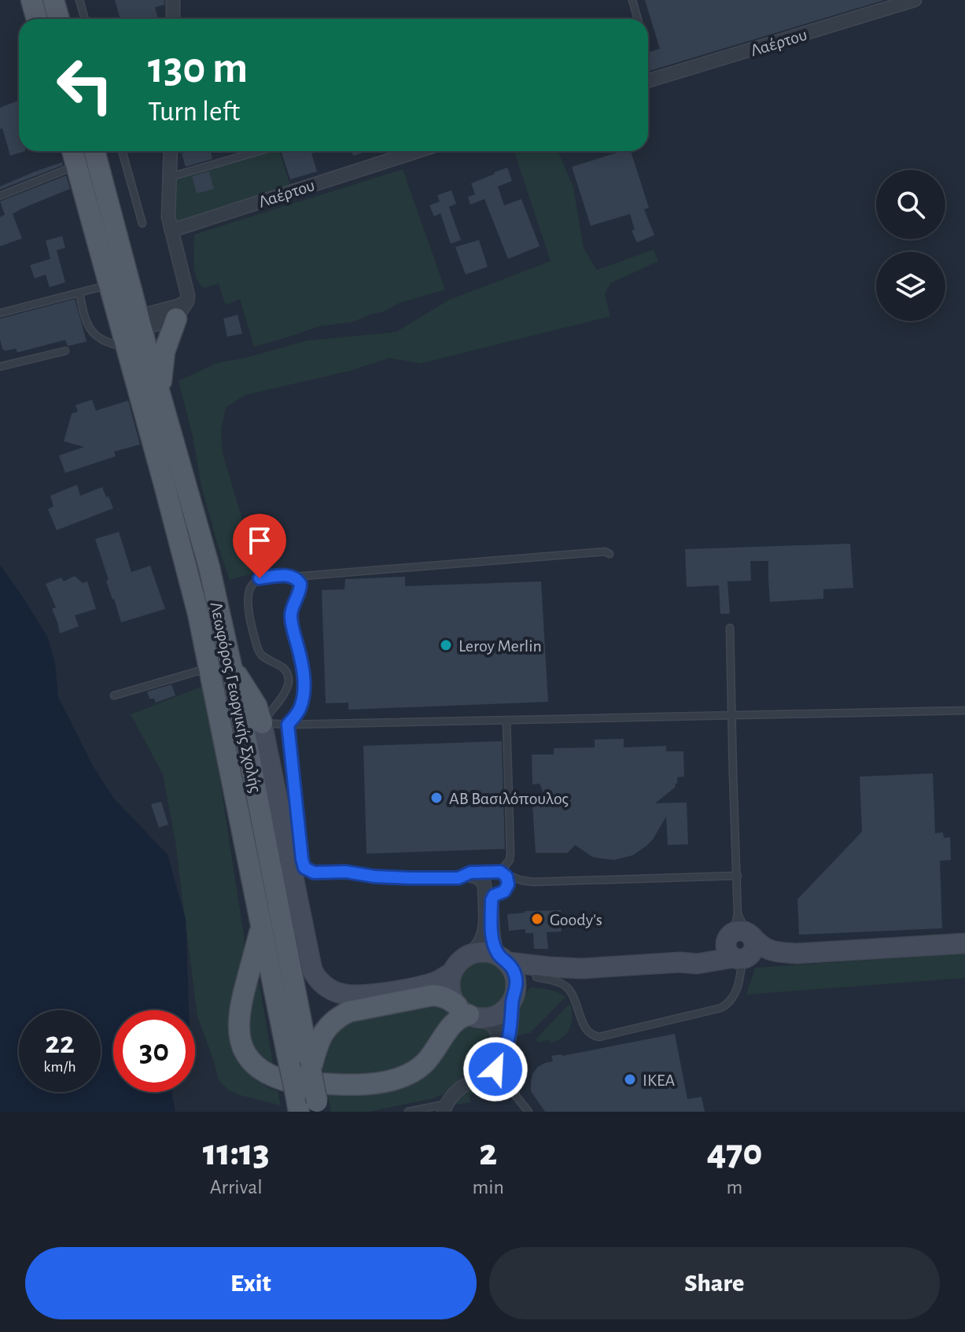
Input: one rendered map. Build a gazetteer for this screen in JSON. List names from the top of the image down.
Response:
{
  "streets": {
    "main road": ["Λεωφόρος Γεωργικής Σχολής"],
    "street": ["Λαέρτου"]
  },
  "places": [
    "Leroy Merlin",
    "ΑΒ Βασιλόπουλος",
    "Goody's",
    "ΙΚΕΑ"
  ],
  "page": {
    "turn": ["130 m", "Turn left"],
    "speed": "22 km/h",
    "limit": "30",
    "eta": [
      "11:13",
      "Arrival",
      "2",
      "min",
      "470",
      "m"
    ],
    "buttons": ["Exit", "Share"]
  }
}
